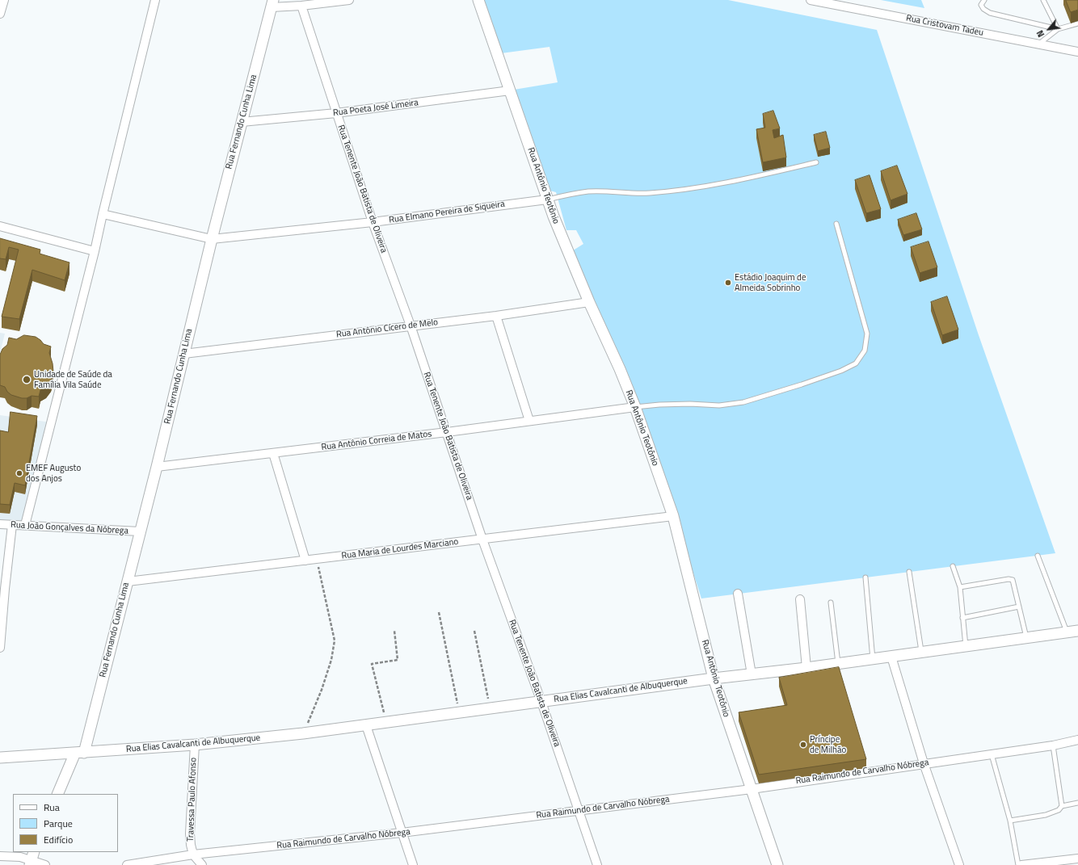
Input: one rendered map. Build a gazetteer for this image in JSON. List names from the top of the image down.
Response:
{
  "streets": {
    "street": [
      "Rua Cristovam Tadeu",
      "Rua Poeta José Limeira",
      "Rua Fernando Cunha Lima",
      "Rua Antônio Teotônio",
      "Rua Tenente João Batista de Oliveira",
      "Rua Elmano Pereira de Siqueira",
      "Rua Antônio Cícero de Melo",
      "Rua Antônio Correia de Matos",
      "Rua João Gonçalves da Nóbrega",
      "Rua Maria de Lourdes Marciano",
      "Rua Elias Cavalcanti de Albuquerque",
      "Rua Raimundo de Carvalho Nóbrega",
      "Travessa Paulo Afonso"
    ]
  },
  "crossings": [
    ["Rua Poeta José Limeira", "Rua Fernando Cunha Lima"],
    ["Rua Poeta José Limeira", "Rua Antônio Teotônio"],
    ["Rua Poeta José Limeira", "Rua Tenente João Batista de Oliveira"],
    ["Rua Fernando Cunha Lima", "Rua Elmano Pereira de Siqueira"],
    ["Rua Fernando Cunha Lima", "Rua Antônio Cícero de Melo"],
    ["Rua Fernando Cunha Lima", "Rua Antônio Correia de Matos"],
    ["Rua Fernando Cunha Lima", "Rua João Gonçalves da Nóbrega"],
    ["Rua Fernando Cunha Lima", "Rua Maria de Lourdes Marciano"],
    ["Rua Fernando Cunha Lima", "Rua Elias Cavalcanti de Albuquerque"],
    ["Rua Antônio Teotônio", "Rua Elmano Pereira de Siqueira"],
    ["Rua Antônio Teotônio", "Rua Antônio Cícero de Melo"],
    ["Rua Antônio Teotônio", "Rua Antônio Correia de Matos"],
    ["Rua Antônio Teotônio", "Rua Maria de Lourdes Marciano"],
    ["Rua Antônio Teotônio", "Rua Elias Cavalcanti de Albuquerque"],
    ["Rua Antônio Teotônio", "Rua Raimundo de Carvalho Nóbrega"],
    ["Rua Tenente João Batista de Oliveira", "Rua Elmano Pereira de Siqueira"],
    ["Rua Tenente João Batista de Oliveira", "Rua Antônio Cícero de Melo"],
    ["Rua Tenente João Batista de Oliveira", "Rua Antônio Correia de Matos"],
    ["Rua Tenente João Batista de Oliveira", "Rua Maria de Lourdes Marciano"],
    ["Rua Tenente João Batista de Oliveira", "Rua Elias Cavalcanti de Albuquerque"],
    ["Rua Tenente João Batista de Oliveira", "Rua Raimundo de Carvalho Nóbrega"],
    ["Rua Elias Cavalcanti de Albuquerque", "Travessa Paulo Afonso"],
    ["Rua Raimundo de Carvalho Nóbrega", "Travessa Paulo Afonso"]
  ],
  "places": [
    "Estádio Joaquim de Almeida Sobrinho",
    "Unidade de Saúde da Família Vila Saúde",
    "EMEF Augusto dos Anjos",
    "Príncipe de Milhão"
  ],
  "legend": ["Rua", "Parque", "Edifício"],
  "north": "bottom left"
}
